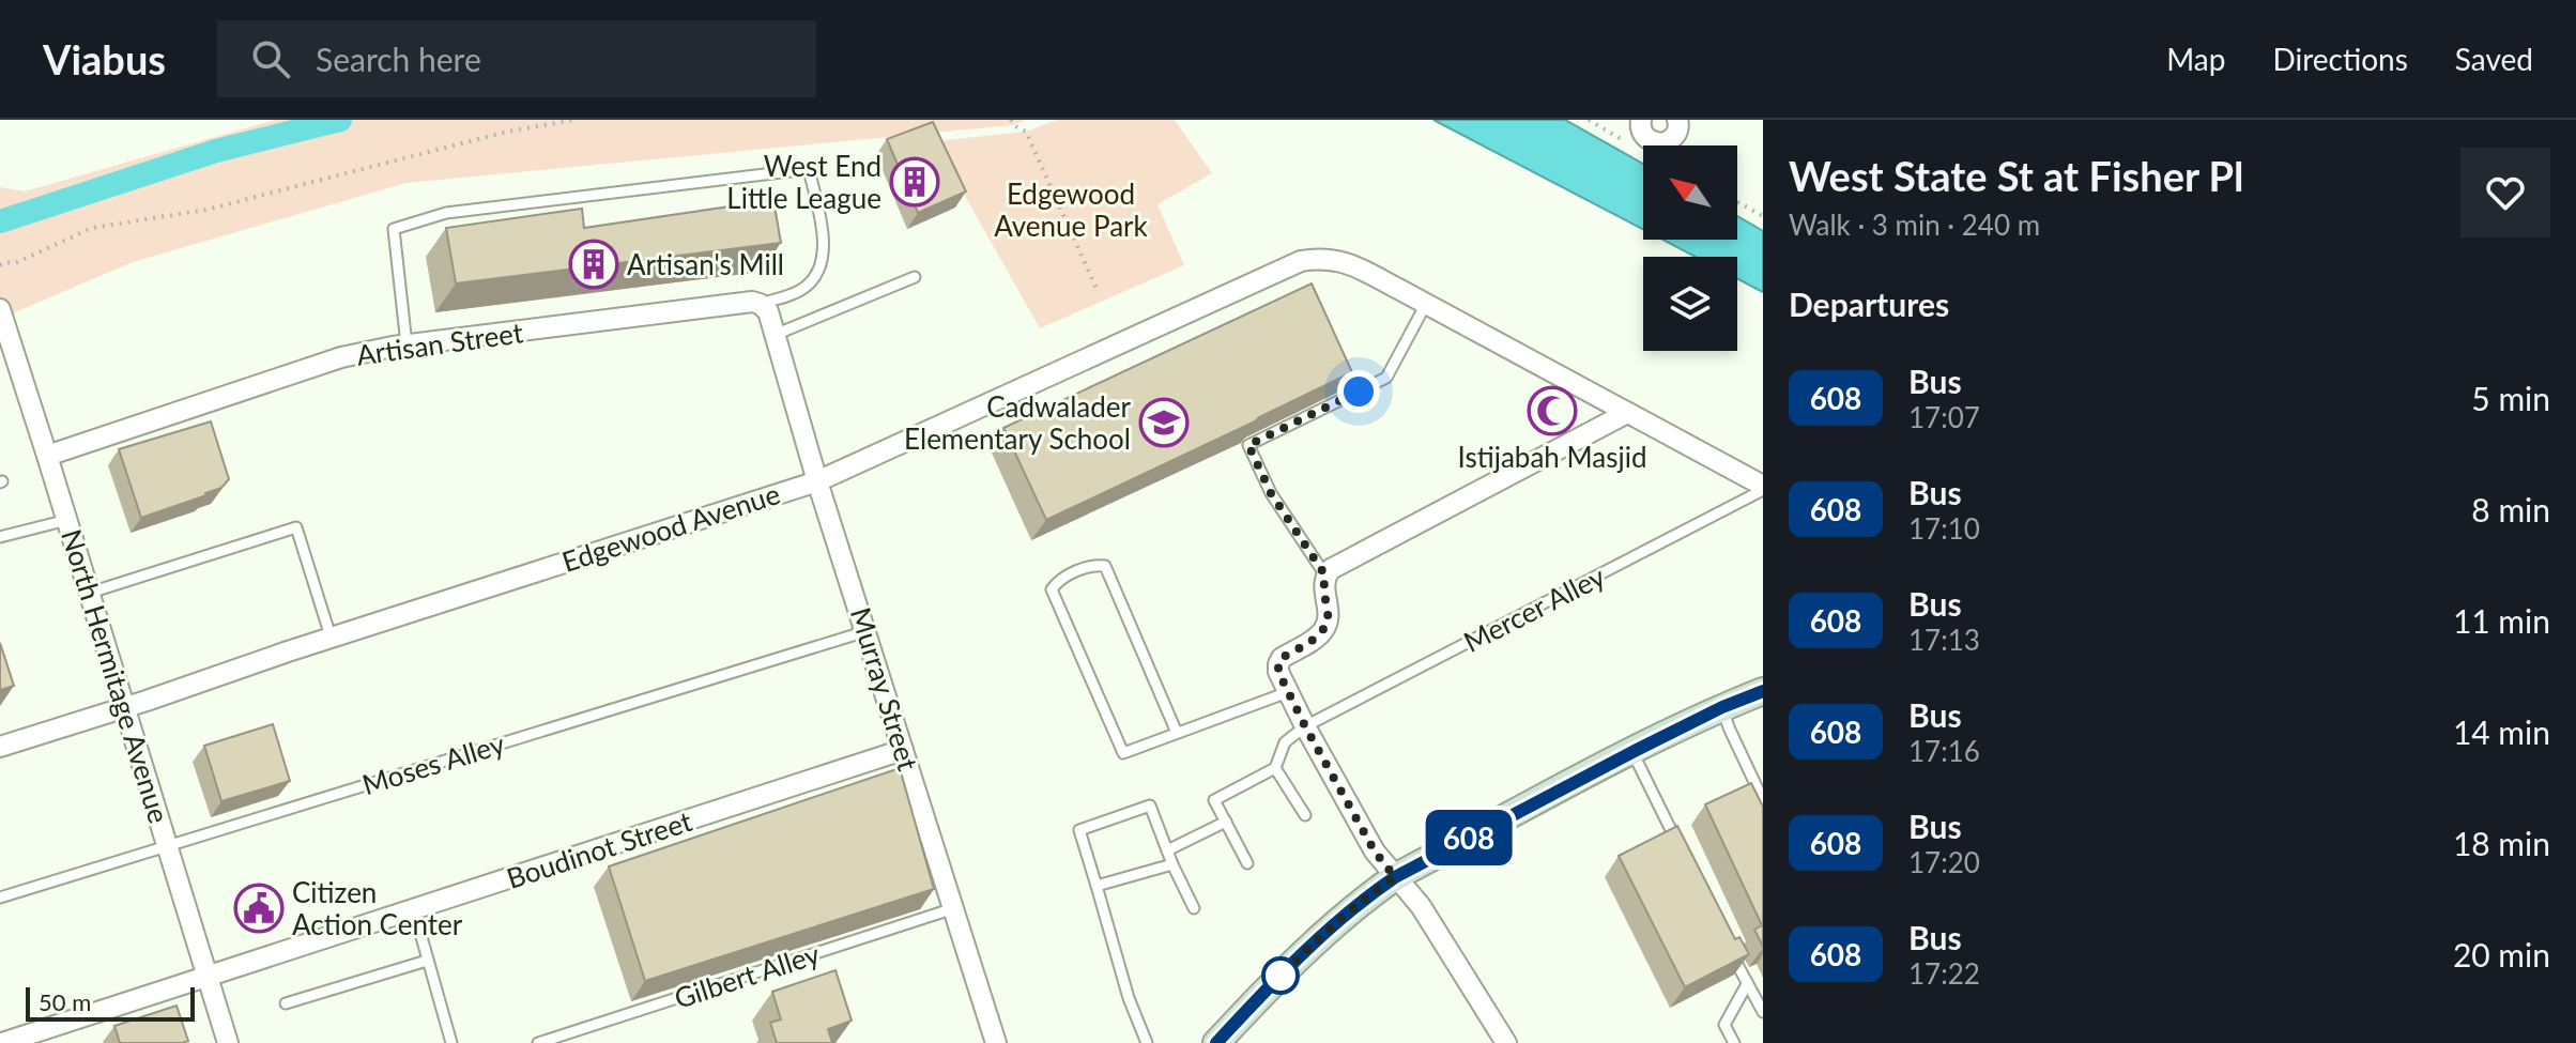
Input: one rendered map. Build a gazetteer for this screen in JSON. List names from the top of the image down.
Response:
{
  "streets": {
    "street": [
      "Artisan Street",
      "Edgewood Avenue",
      "North Hermitage Avenue",
      "Murray Street",
      "Boudinot Street"
    ],
    "lane": ["Mercer Alley", "Moses Alley", "Gilbert Alley"]
  },
  "crossings": [
    ["Artisan Street", "North Hermitage Avenue"],
    ["Edgewood Avenue", "North Hermitage Avenue"],
    ["Edgewood Avenue", "Murray Street"],
    ["North Hermitage Avenue", "Moses Alley"],
    ["North Hermitage Avenue", "Boudinot Street"],
    ["Murray Street", "Moses Alley"],
    ["Murray Street", "Boudinot Street"],
    ["Murray Street", "Gilbert Alley"]
  ],
  "parks": ["Edgewood Avenue Park"],
  "places": {
    "building": ["West End Little League", "Artisan's Mill"],
    "mosque": ["Istijabah Masjid"],
    "school or university": ["Cadwalader Elementary School"],
    "public building": ["Citizen Action Center"]
  },
  "lines": ["bus line 608"],
  "scale_bar": "50 m",
  "north": "top left",
  "page": {
    "header": "Viabus",
    "search": "Search here",
    "nav": ["Map", "Directions", "Saved"],
    "on_map": "608",
    "heading": [
      ["West State St at Fisher Pl", "Walk · 3 min · 240 m"],
      "Departures"
    ],
    "list": [
      {
        "mark": "608",
        "name": "Bus",
        "note": "17:07",
        "value": "5 min"
      },
      {
        "mark": "608",
        "name": "Bus",
        "note": "17:10",
        "value": "8 min"
      },
      {
        "mark": "608",
        "name": "Bus",
        "note": "17:13",
        "value": "11 min"
      },
      {
        "mark": "608",
        "name": "Bus",
        "note": "17:16",
        "value": "14 min"
      },
      {
        "mark": "608",
        "name": "Bus",
        "note": "17:20",
        "value": "18 min"
      },
      {
        "mark": "608",
        "name": "Bus",
        "note": "17:22",
        "value": "20 min"
      }
    ],
    "scale": "50 m"
  }
}
